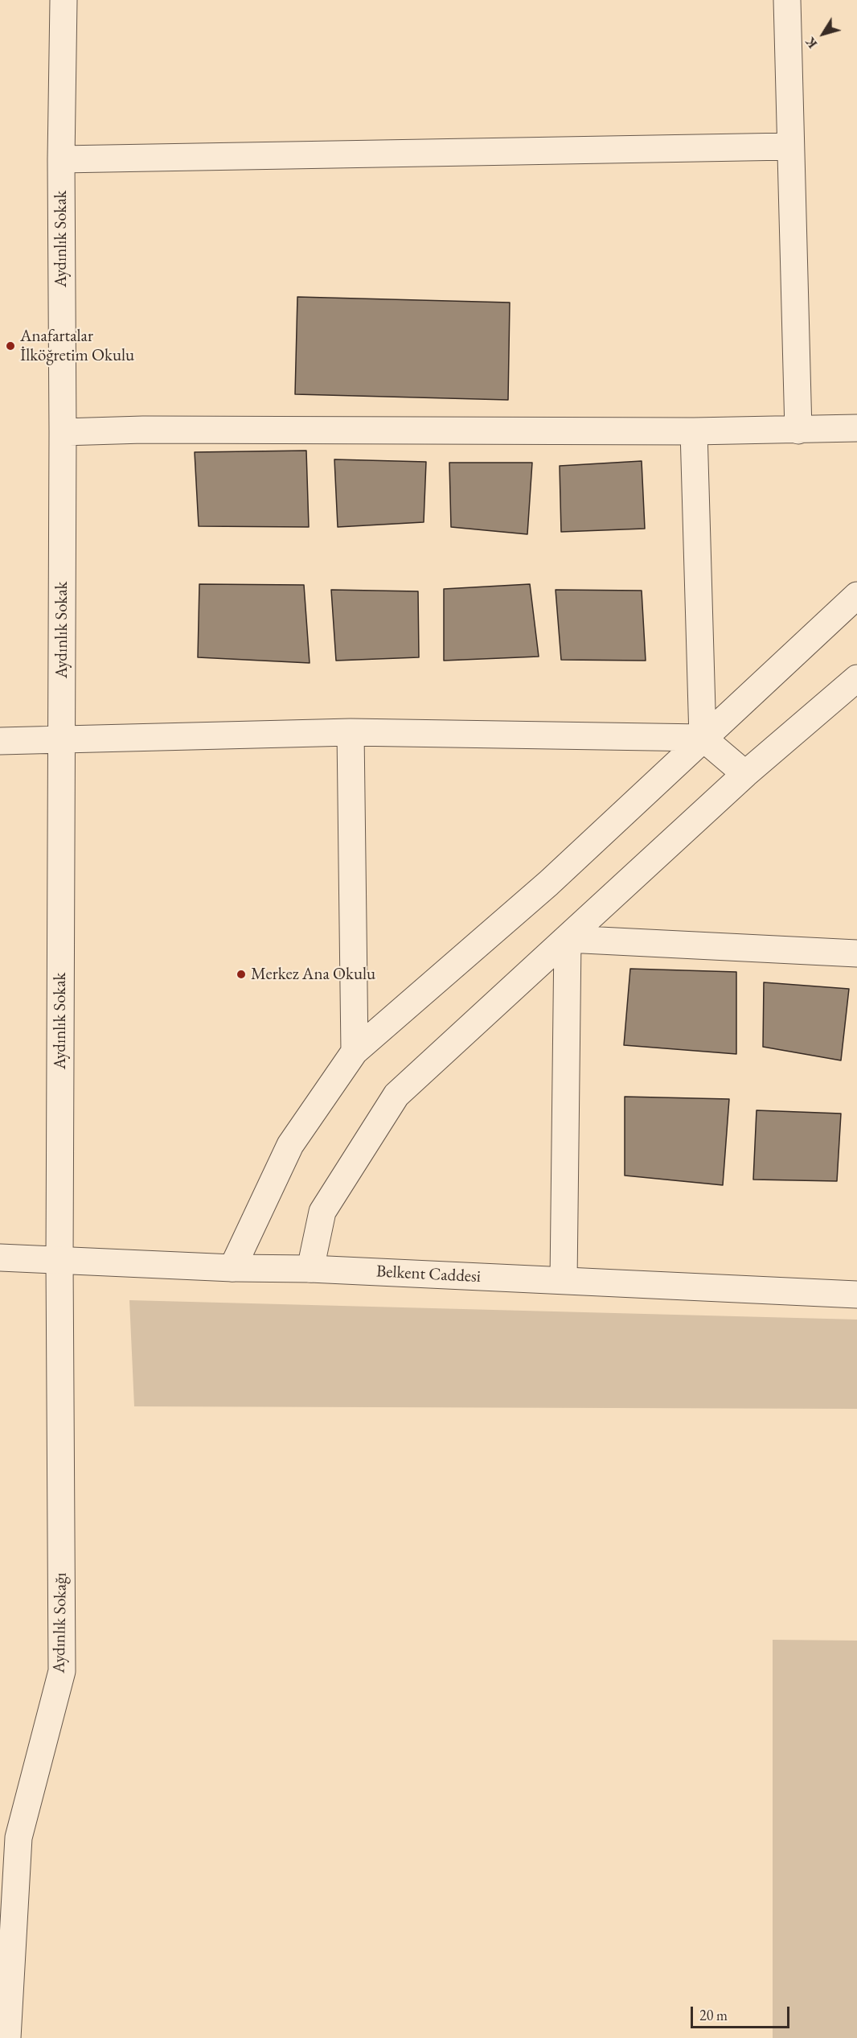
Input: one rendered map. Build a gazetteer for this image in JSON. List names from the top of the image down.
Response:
{
  "streets": {
    "street": ["Aydınlık Sokak", "Belkent Caddesi", "Aydınlık Sokağı"]
  },
  "crossings": [
    ["Aydınlık Sokak", "Belkent Caddesi"],
    ["Aydınlık Sokak", "Aydınlık Sokağı"],
    ["Belkent Caddesi", "Aydınlık Sokağı"]
  ],
  "places": ["Anafartalar İlköğretim Okulu", "Merkez Ana Okulu"],
  "scale_bar": "20 m",
  "north": "bottom left"
}
